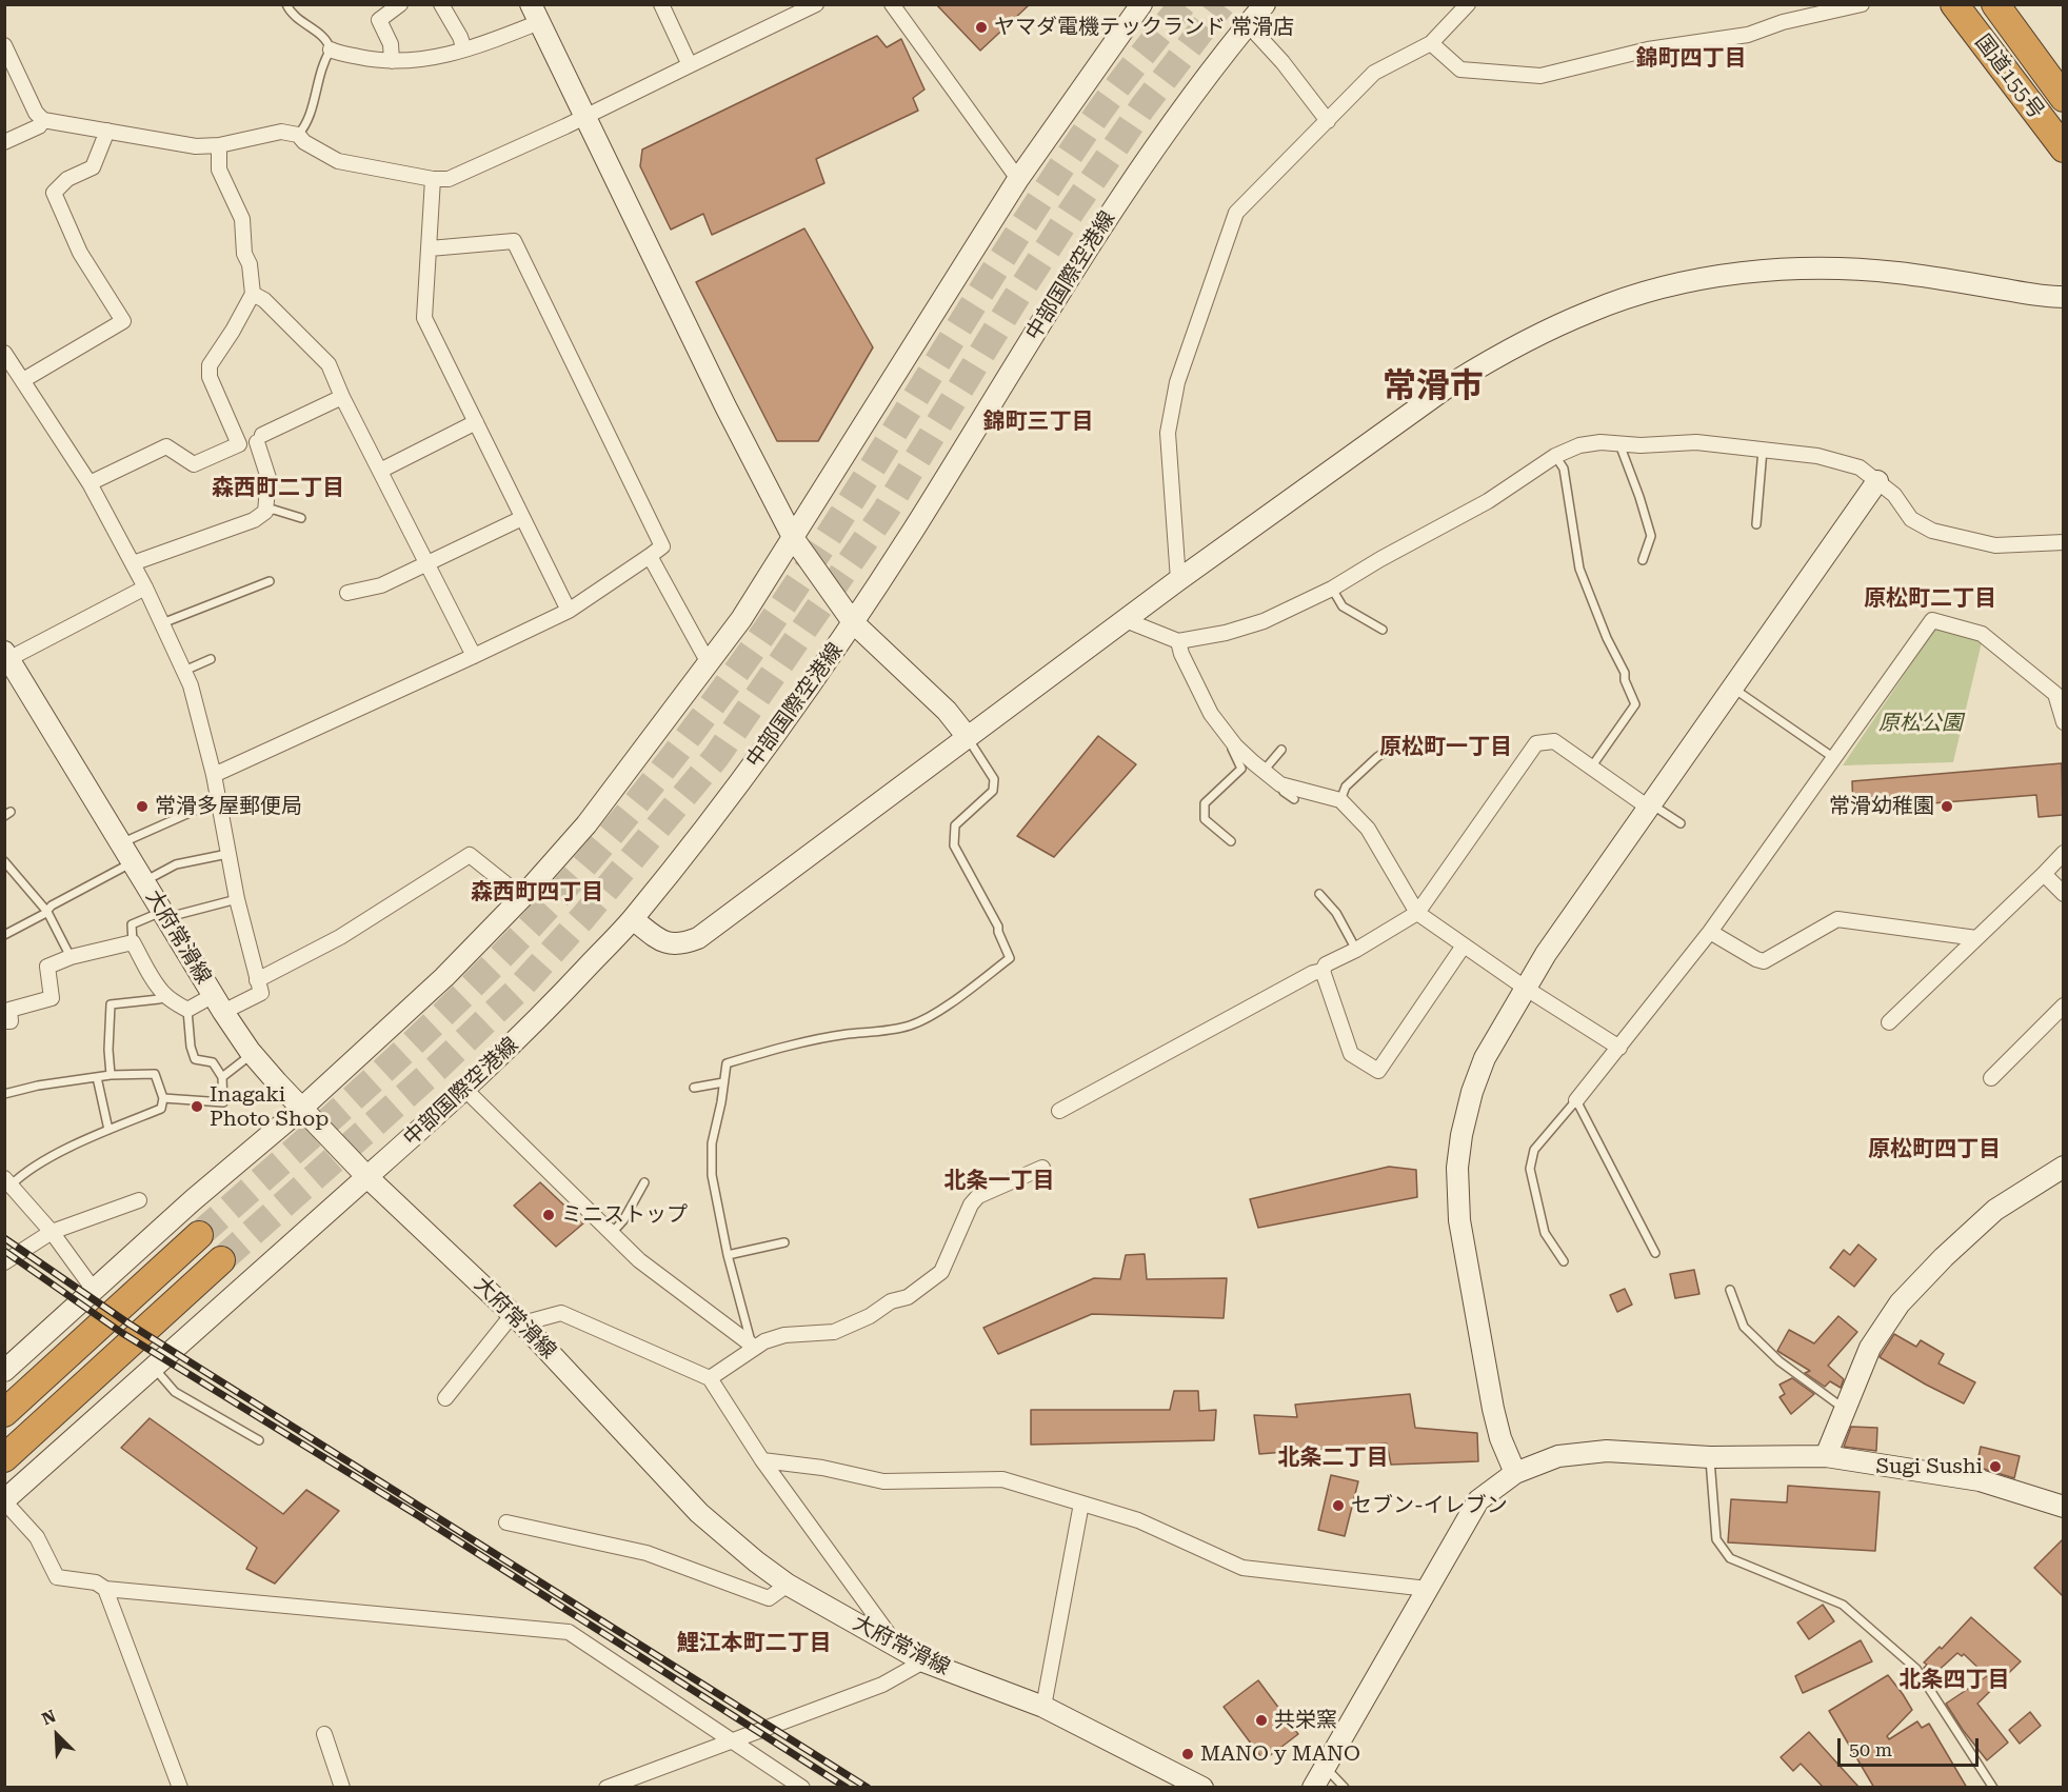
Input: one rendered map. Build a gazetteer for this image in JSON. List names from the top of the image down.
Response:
{
  "streets": {
    "highway": ["国道155号"],
    "main road": ["中部国際空港線", "大府常滑線"]
  },
  "crossings": [
    ["中部国際空港線", "大府常滑線"]
  ],
  "districts": [
    "錦町四丁目",
    "常滑市",
    "錦町三丁目",
    "森西町二丁目",
    "原松町二丁目",
    "原松町一丁目",
    "森西町四丁目",
    "原松町四丁目",
    "北条一丁目",
    "北条二丁目",
    "鯉江本町二丁目",
    "北条四丁目"
  ],
  "parks": ["原松公園"],
  "places": [
    "ヤマダ電機テックランド 常滑店",
    "常滑多屋郵便局",
    "常滑幼稚園",
    "Inagaki Photo Shop",
    "ミニストップ",
    "Sugi Sushi",
    "セブン-イレブン",
    "共栄窯",
    "MANO y MANO"
  ],
  "scale_bar": "50 m",
  "north": "top left"
}
